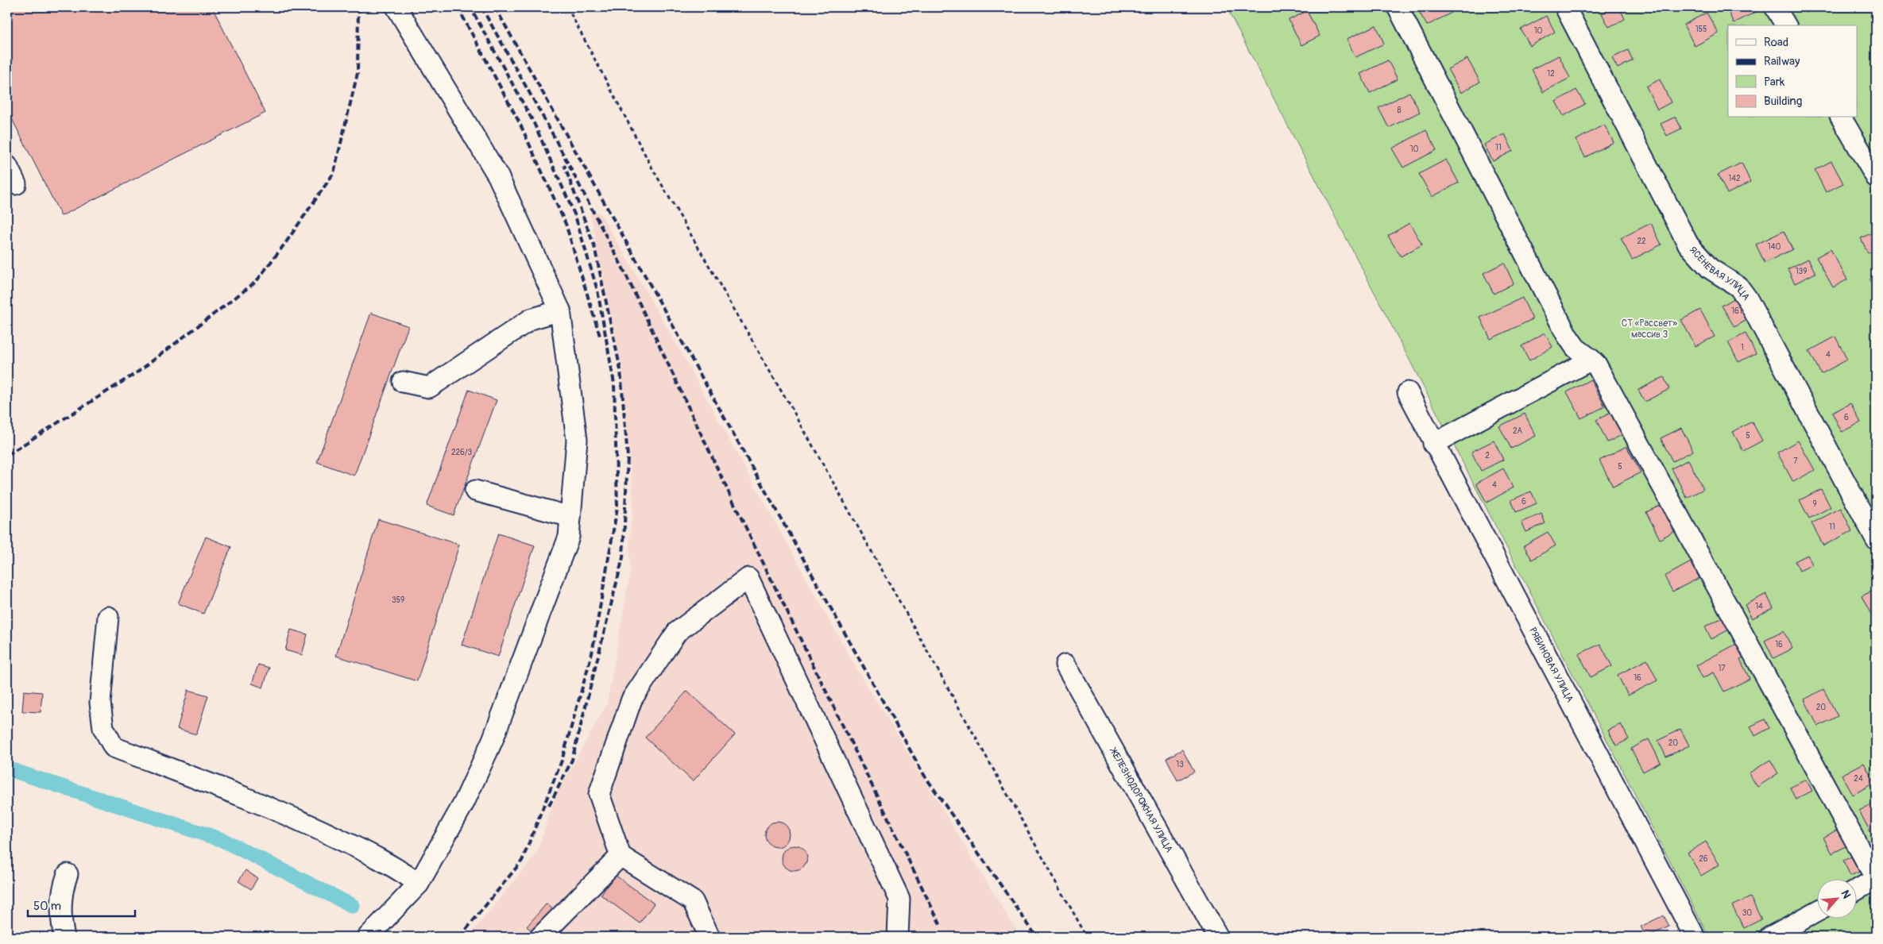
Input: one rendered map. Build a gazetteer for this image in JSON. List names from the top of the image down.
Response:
{
  "streets": {
    "street": ["ЯСЕНЕВАЯ УЛИЦА", "РЯБИНОВАЯ УЛИЦА", "ЖЕЛЕЗНОДОРОЖНАЯ УЛИЦА"]
  },
  "parks": ["СТ «Рассвет» массив 3"],
  "house_numbers": [
    "155",
    "10",
    "12",
    "8",
    "11",
    "10",
    "142",
    "22",
    "140",
    "139",
    "161",
    "1",
    "4",
    "6",
    "2А",
    "5",
    "226/3",
    "2",
    "7",
    "5",
    "4",
    "6",
    "9",
    "11",
    "359",
    "14",
    "16",
    "17",
    "16",
    "20",
    "20",
    "13",
    "24",
    "26",
    "30"
  ],
  "legend": [
    "Road",
    "Railway",
    "Park",
    "Building"
  ],
  "scale_bar": "50 m",
  "north": "top right"
}
